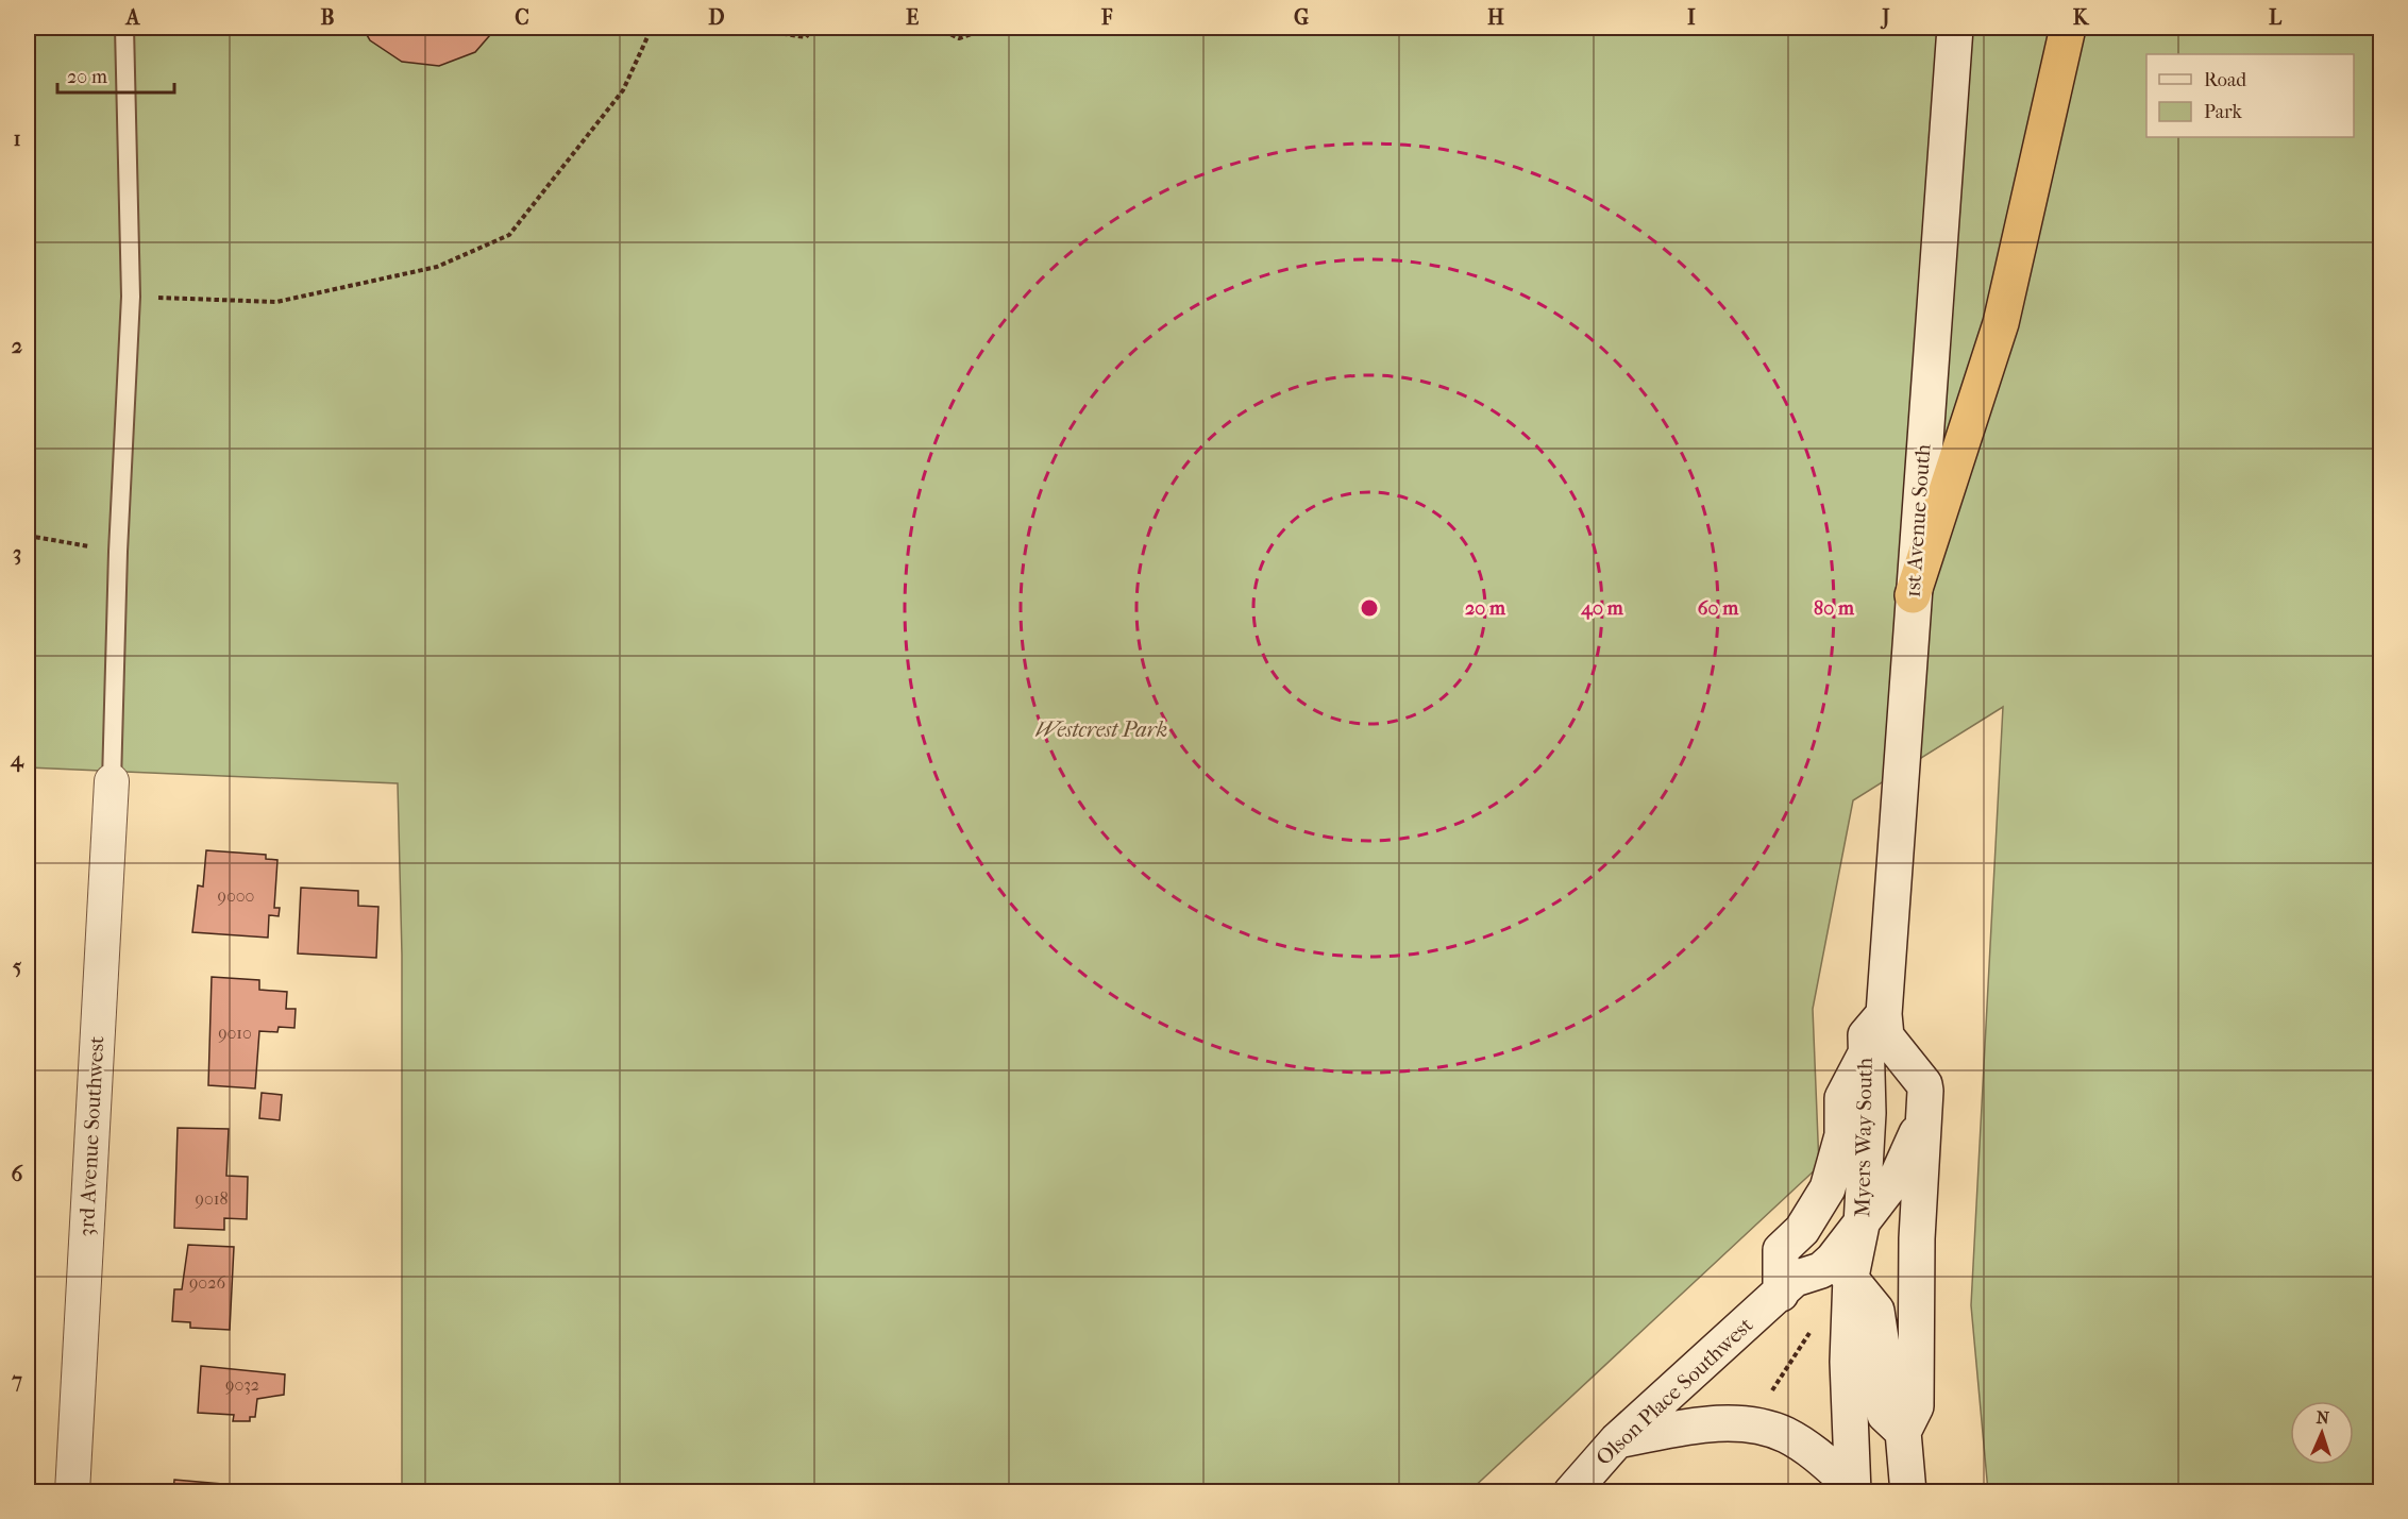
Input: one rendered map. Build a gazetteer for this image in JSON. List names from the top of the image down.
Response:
{
  "streets": {
    "main road": ["1st Avenue South", "Myers Way South", "Olson Place Southwest"],
    "street": ["3rd Avenue Southwest"]
  },
  "crossings": [
    ["1st Avenue South", "Myers Way South"],
    ["Myers Way South", "Olson Place Southwest"]
  ],
  "parks": ["Westcrest Park"],
  "house_numbers": [
    "9000",
    "9010",
    "9018",
    "9026",
    "9032"
  ],
  "legend": ["Road", "Park"],
  "scale_bar": "20 m",
  "north": "top",
  "grid": {
    "columns": [
      "A",
      "B",
      "C",
      "D",
      "E",
      "F",
      "G",
      "H",
      "I",
      "J",
      "K",
      "L"
    ],
    "rows": [
      "1",
      "2",
      "3",
      "4",
      "5",
      "6",
      "7"
    ]
  },
  "rings": [
    "20 m",
    "40 m",
    "60 m",
    "80 m"
  ]
}
